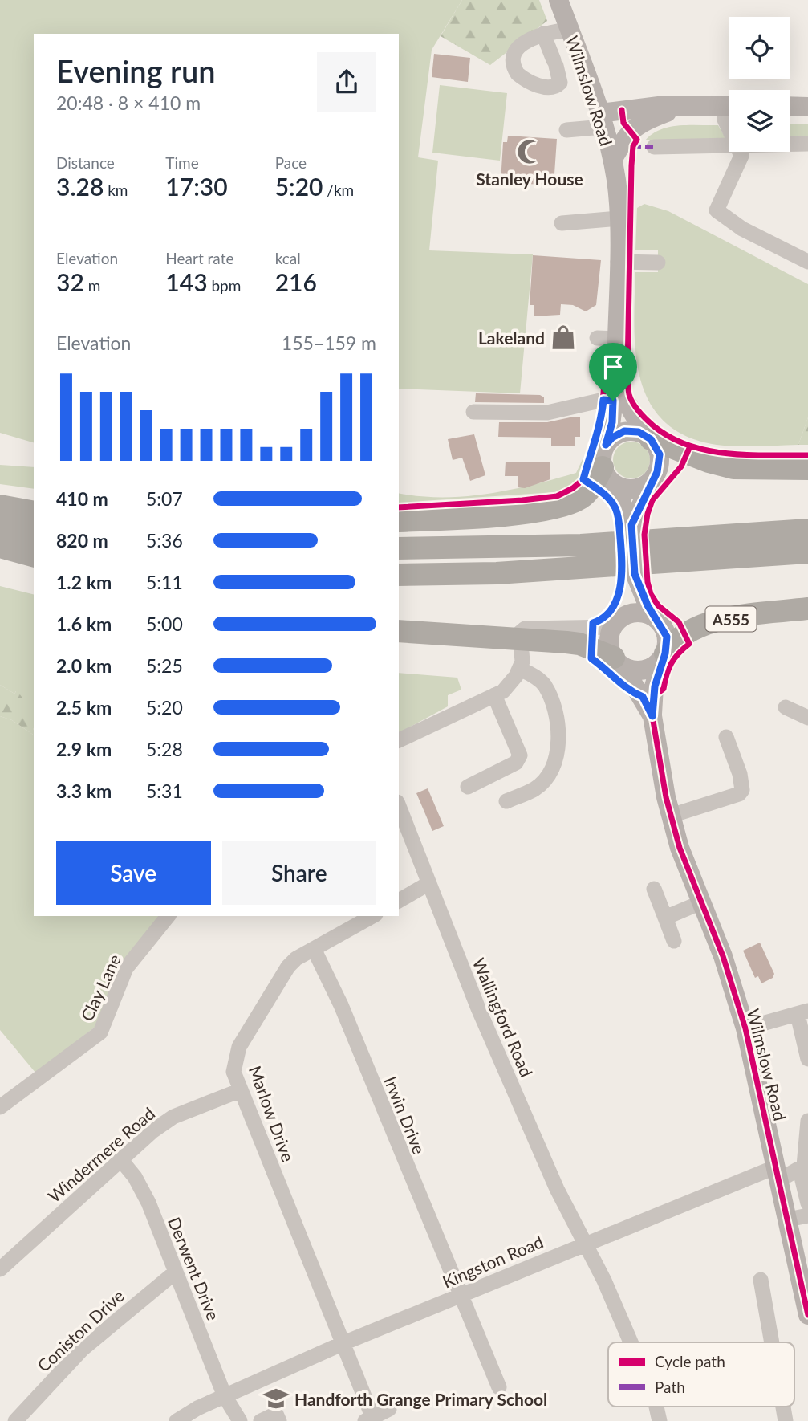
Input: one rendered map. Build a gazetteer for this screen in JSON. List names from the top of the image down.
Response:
{
  "streets": {
    "highway": ["A555"],
    "main road": ["Wilmslow Road"],
    "street": [
      "Clay Lane",
      "Wallingford Road",
      "Marlow Drive",
      "Irwin Drive",
      "Windermere Road",
      "Kingston Road",
      "Derwent Drive",
      "Coniston Drive"
    ]
  },
  "crossings": [
    ["Wilmslow Road", "A555"],
    ["Wilmslow Road", "Kingston Road"],
    ["Wallingford Road", "Kingston Road"],
    ["Marlow Drive", "Irwin Drive"],
    ["Marlow Drive", "Windermere Road"],
    ["Marlow Drive", "Kingston Road"],
    ["Irwin Drive", "Kingston Road"],
    ["Windermere Road", "Derwent Drive"],
    ["Kingston Road", "Derwent Drive"],
    ["Derwent Drive", "Coniston Drive"]
  ],
  "places": {
    "mosque": ["Stanley House"],
    "shop": ["Lakeland"],
    "school or university": ["Handforth Grange Primary School"]
  },
  "legend": ["Cycle path", "Path"],
  "page": {
    "heading": ["Evening run", "20:48 · 8 × 410 m"],
    "stats": [
      ["Distance", "3.28 km"],
      ["Time", "17:30"],
      ["Pace", "5:20 /km"],
      ["Elevation", "32 m"],
      ["Heart rate", "143 bpm"],
      ["kcal", "216"]
    ],
    "chart": ["Elevation", "155–159 m"],
    "list": [
      {
        "name": "410 m",
        "note": "5:07"
      },
      {
        "name": "820 m",
        "note": "5:36"
      },
      {
        "name": "1.2 km",
        "note": "5:11"
      },
      {
        "name": "1.6 km",
        "note": "5:00"
      },
      {
        "name": "2.0 km",
        "note": "5:25"
      },
      {
        "name": "2.5 km",
        "note": "5:20"
      },
      {
        "name": "2.9 km",
        "note": "5:28"
      },
      {
        "name": "3.3 km",
        "note": "5:31"
      }
    ],
    "buttons": ["Save", "Share"]
  }
}
